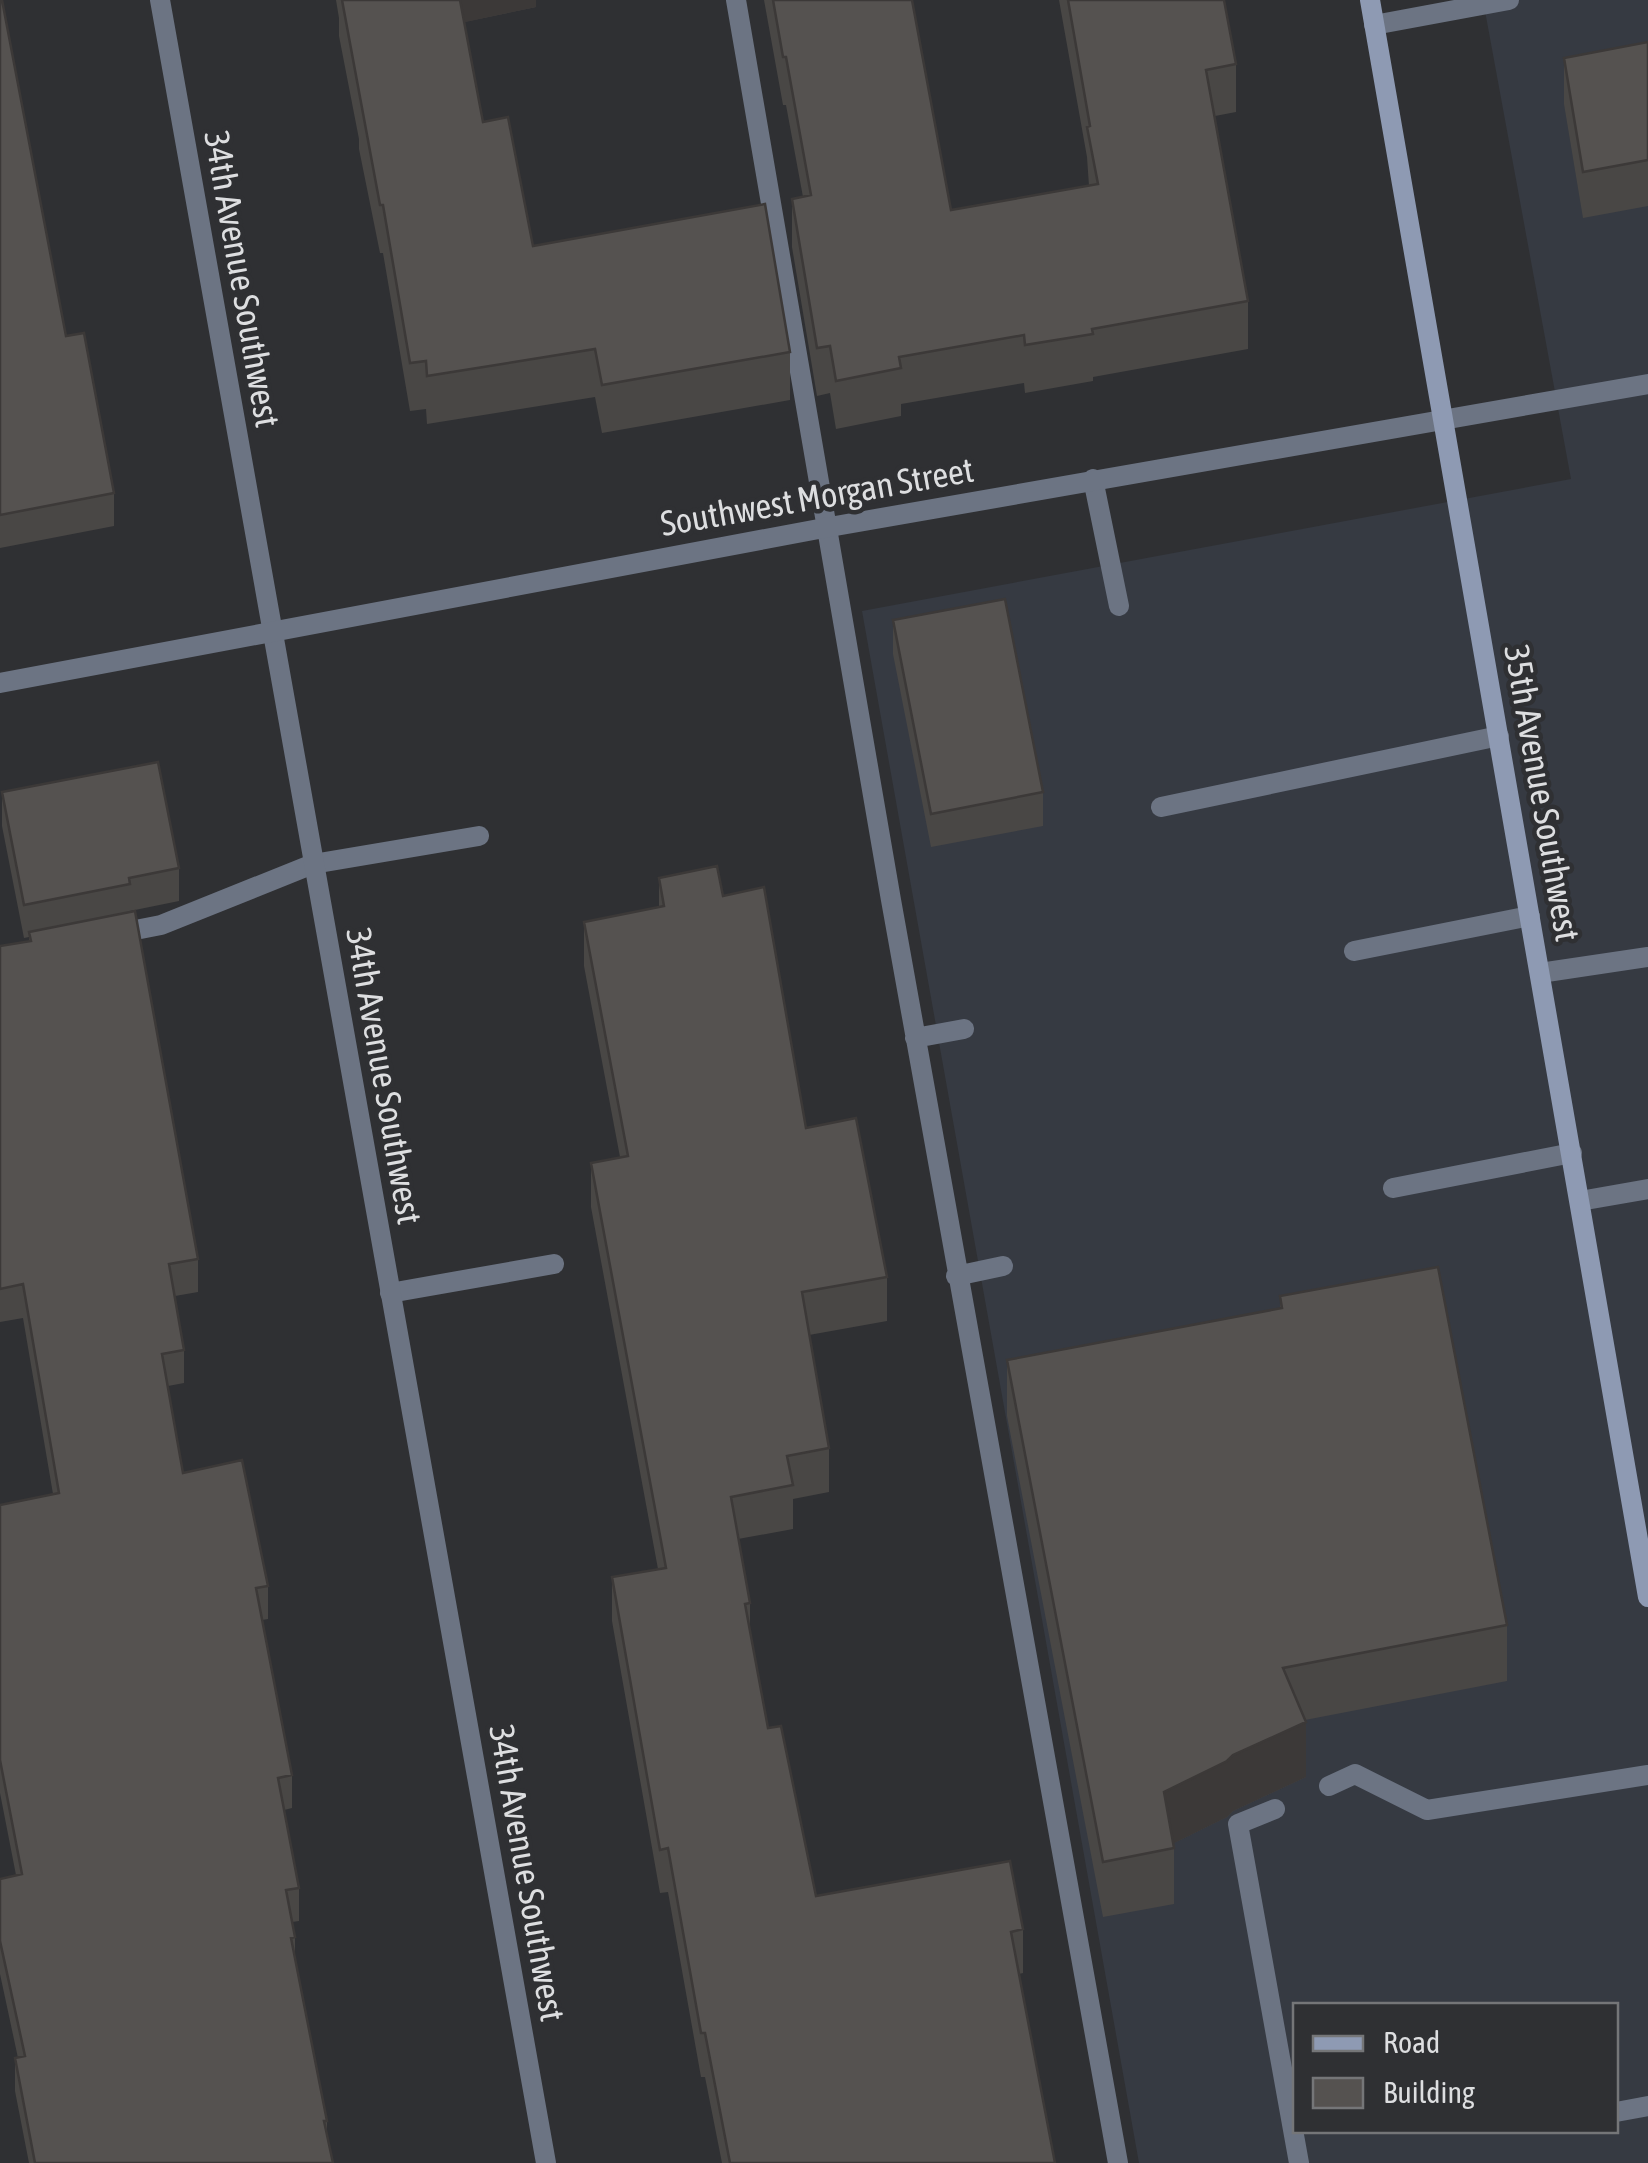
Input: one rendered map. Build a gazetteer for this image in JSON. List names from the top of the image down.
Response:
{
  "streets": {
    "main road": ["35th Avenue Southwest"],
    "street": ["34th Avenue Southwest", "Southwest Morgan Street"]
  },
  "crossings": [
    ["34th Avenue Southwest", "Southwest Morgan Street"],
    ["Southwest Morgan Street", "35th Avenue Southwest"]
  ],
  "legend": ["Road", "Building"]
}
